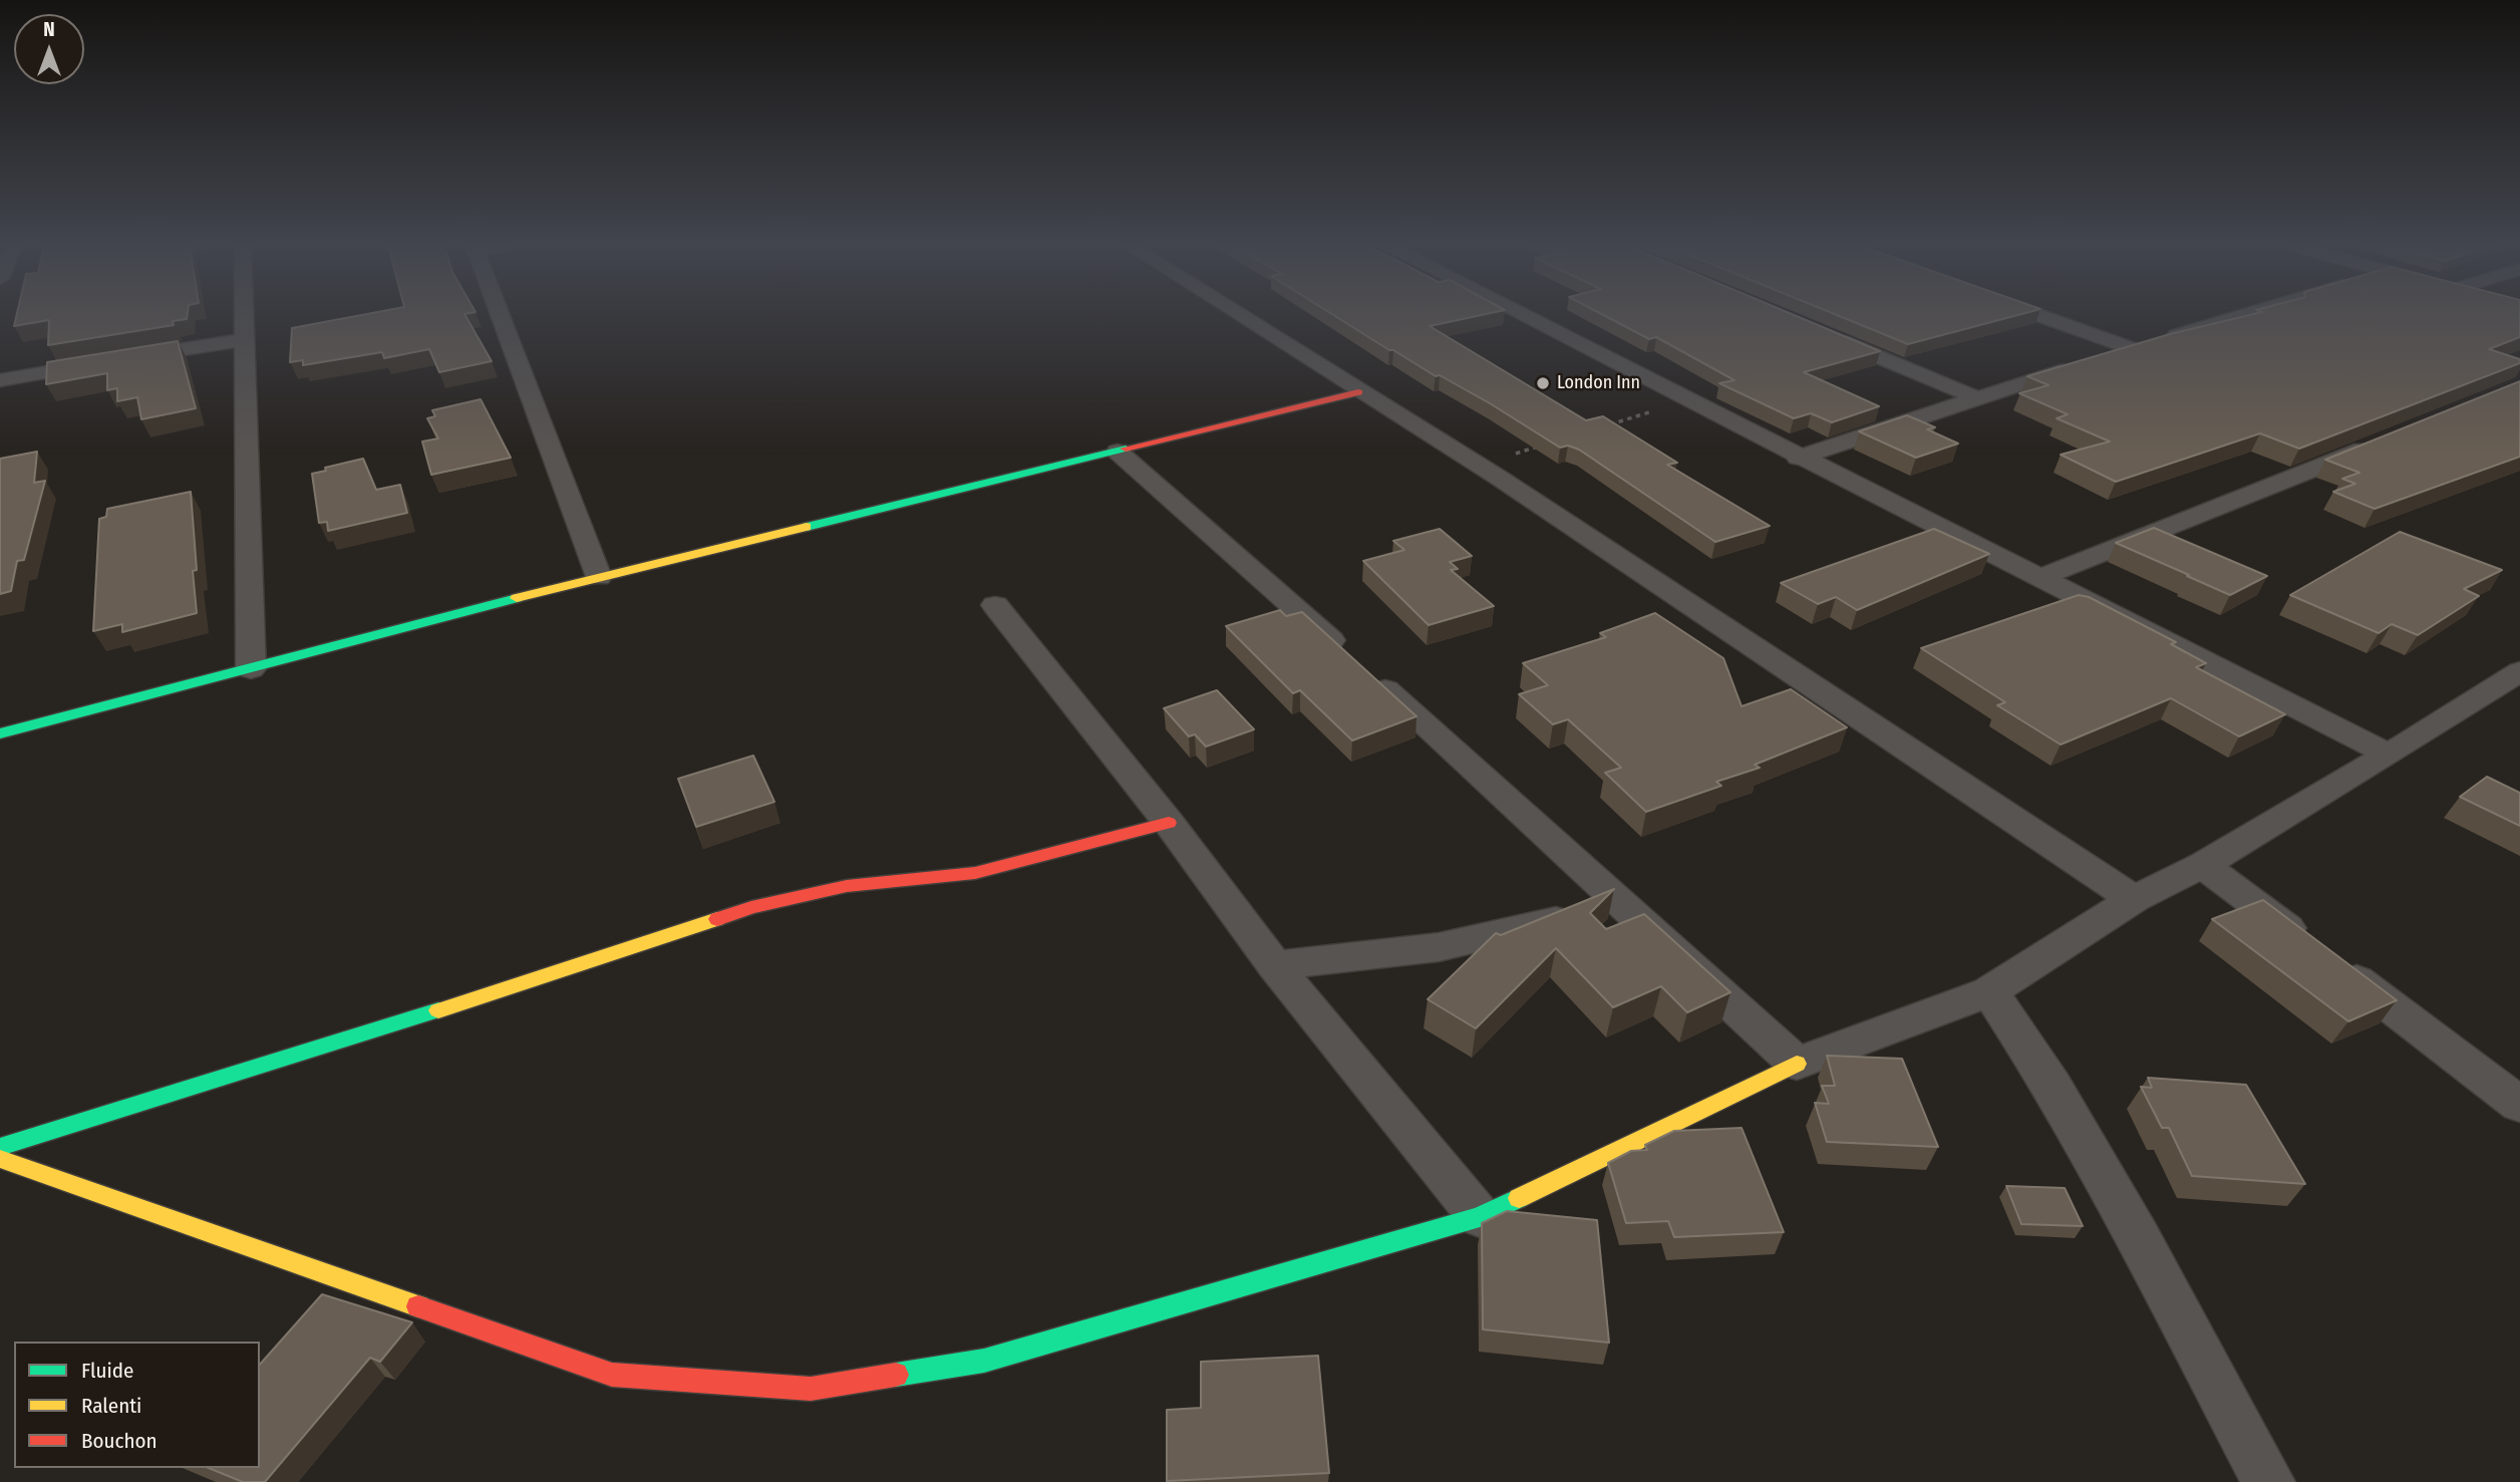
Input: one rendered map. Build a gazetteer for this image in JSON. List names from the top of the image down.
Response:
{
  "places": ["London Inn"],
  "legend": ["Fluide", "Ralenti", "Bouchon"],
  "north": "top"
}
